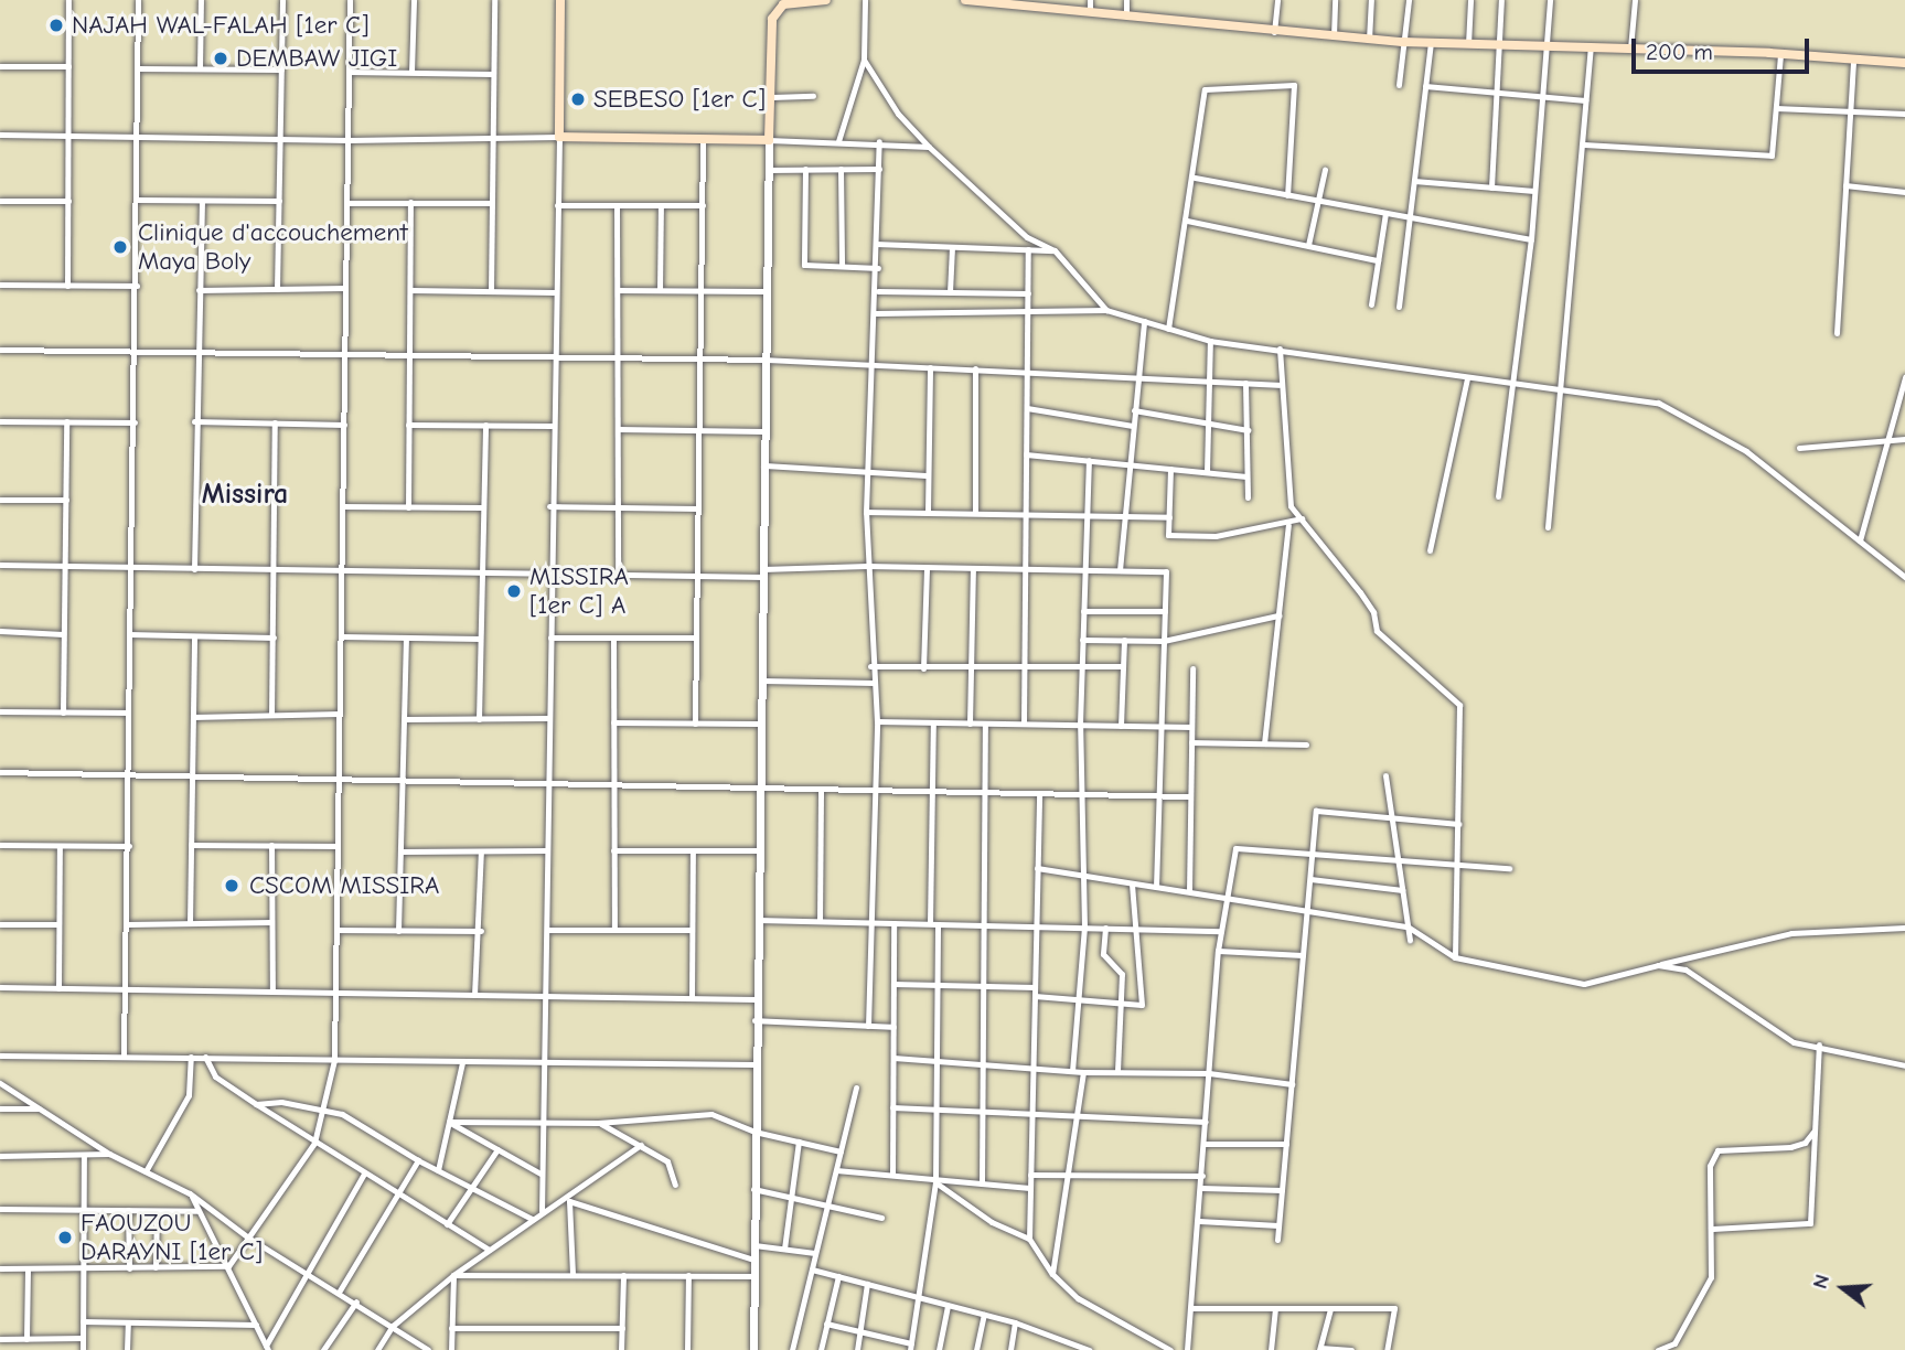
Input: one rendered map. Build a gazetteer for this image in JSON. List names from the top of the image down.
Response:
{
  "districts": ["Missira"],
  "places": [
    "NAJAH WAL-FALAH [1er C]",
    "DEMBAW JIGI",
    "SEBESO [1er C]",
    "Clinique d'accouchement Maya Boly",
    "MISSIRA [1er C] A",
    "CSCOM MISSIRA",
    "FAOUZOU DARAYNI [1er C]"
  ],
  "scale_bar": "200 m",
  "north": "left"
}
